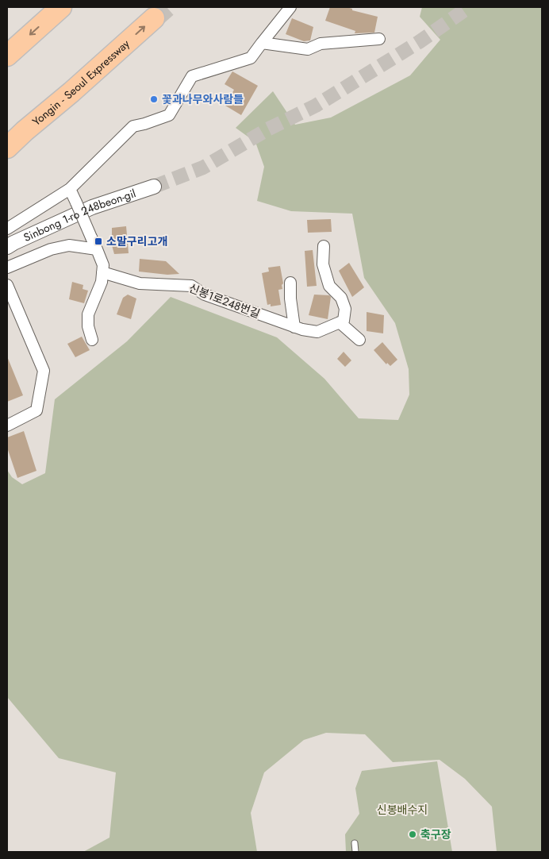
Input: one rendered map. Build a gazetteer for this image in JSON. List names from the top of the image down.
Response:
{
  "streets": {
    "highway": ["Yongin - Seoul Expressway"],
    "street": ["Sinbong 1-ro 248beon-gil", "신봉1로248번길"]
  },
  "parks": ["신봉배수지"],
  "places": {
    "other": ["꽃과나무와사람들", "축구장"],
    "transit": ["소말구리고개"]
  }
}
